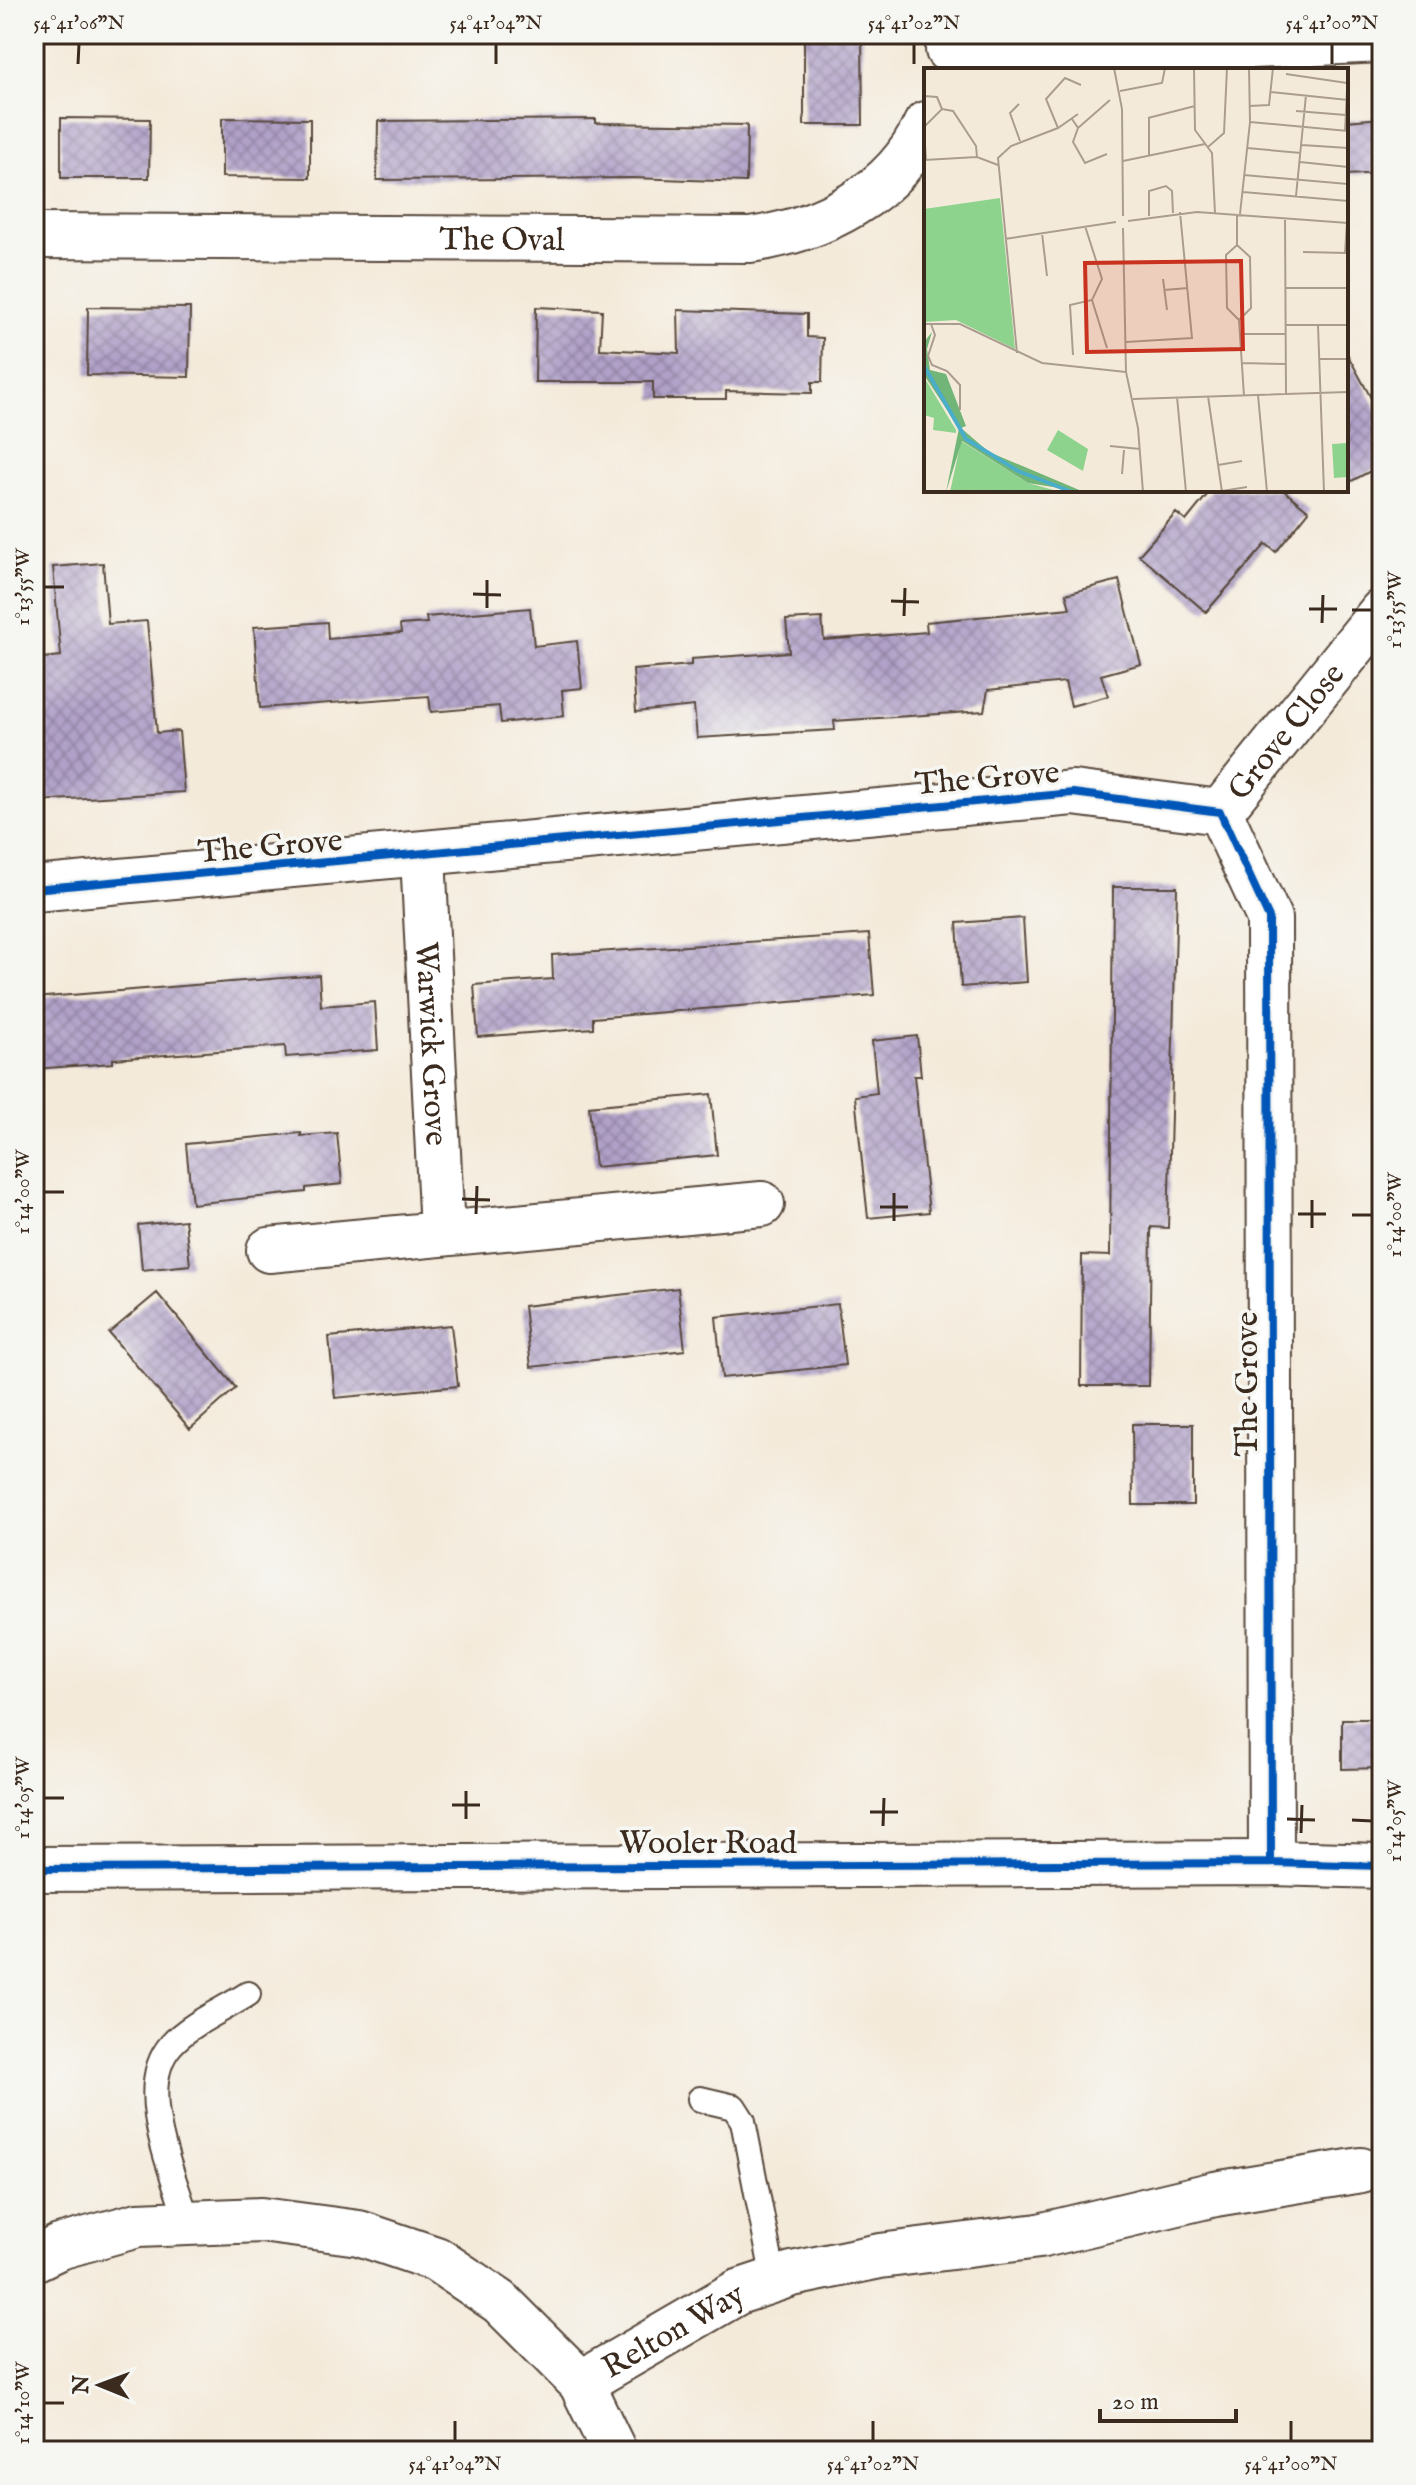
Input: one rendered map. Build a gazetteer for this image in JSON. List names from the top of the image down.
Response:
{
  "streets": {
    "street": [
      "The Oval",
      "Grove Close",
      "The Grove",
      "Warwick Grove",
      "Wooler Road",
      "Relton Way"
    ]
  },
  "crossings": [
    ["Grove Close", "The Grove"],
    ["The Grove", "Warwick Grove"],
    ["The Grove", "Wooler Road"]
  ],
  "scale_bar": "20 m",
  "north": "left",
  "coordinates": [
    "54°41'06\"N",
    "54°41'04\"N",
    "54°41'02\"N",
    "54°41'00\"N",
    "1°13'55\"W",
    "1°14'00\"W",
    "1°14'05\"W",
    "1°14'10\"W"
  ]
}
